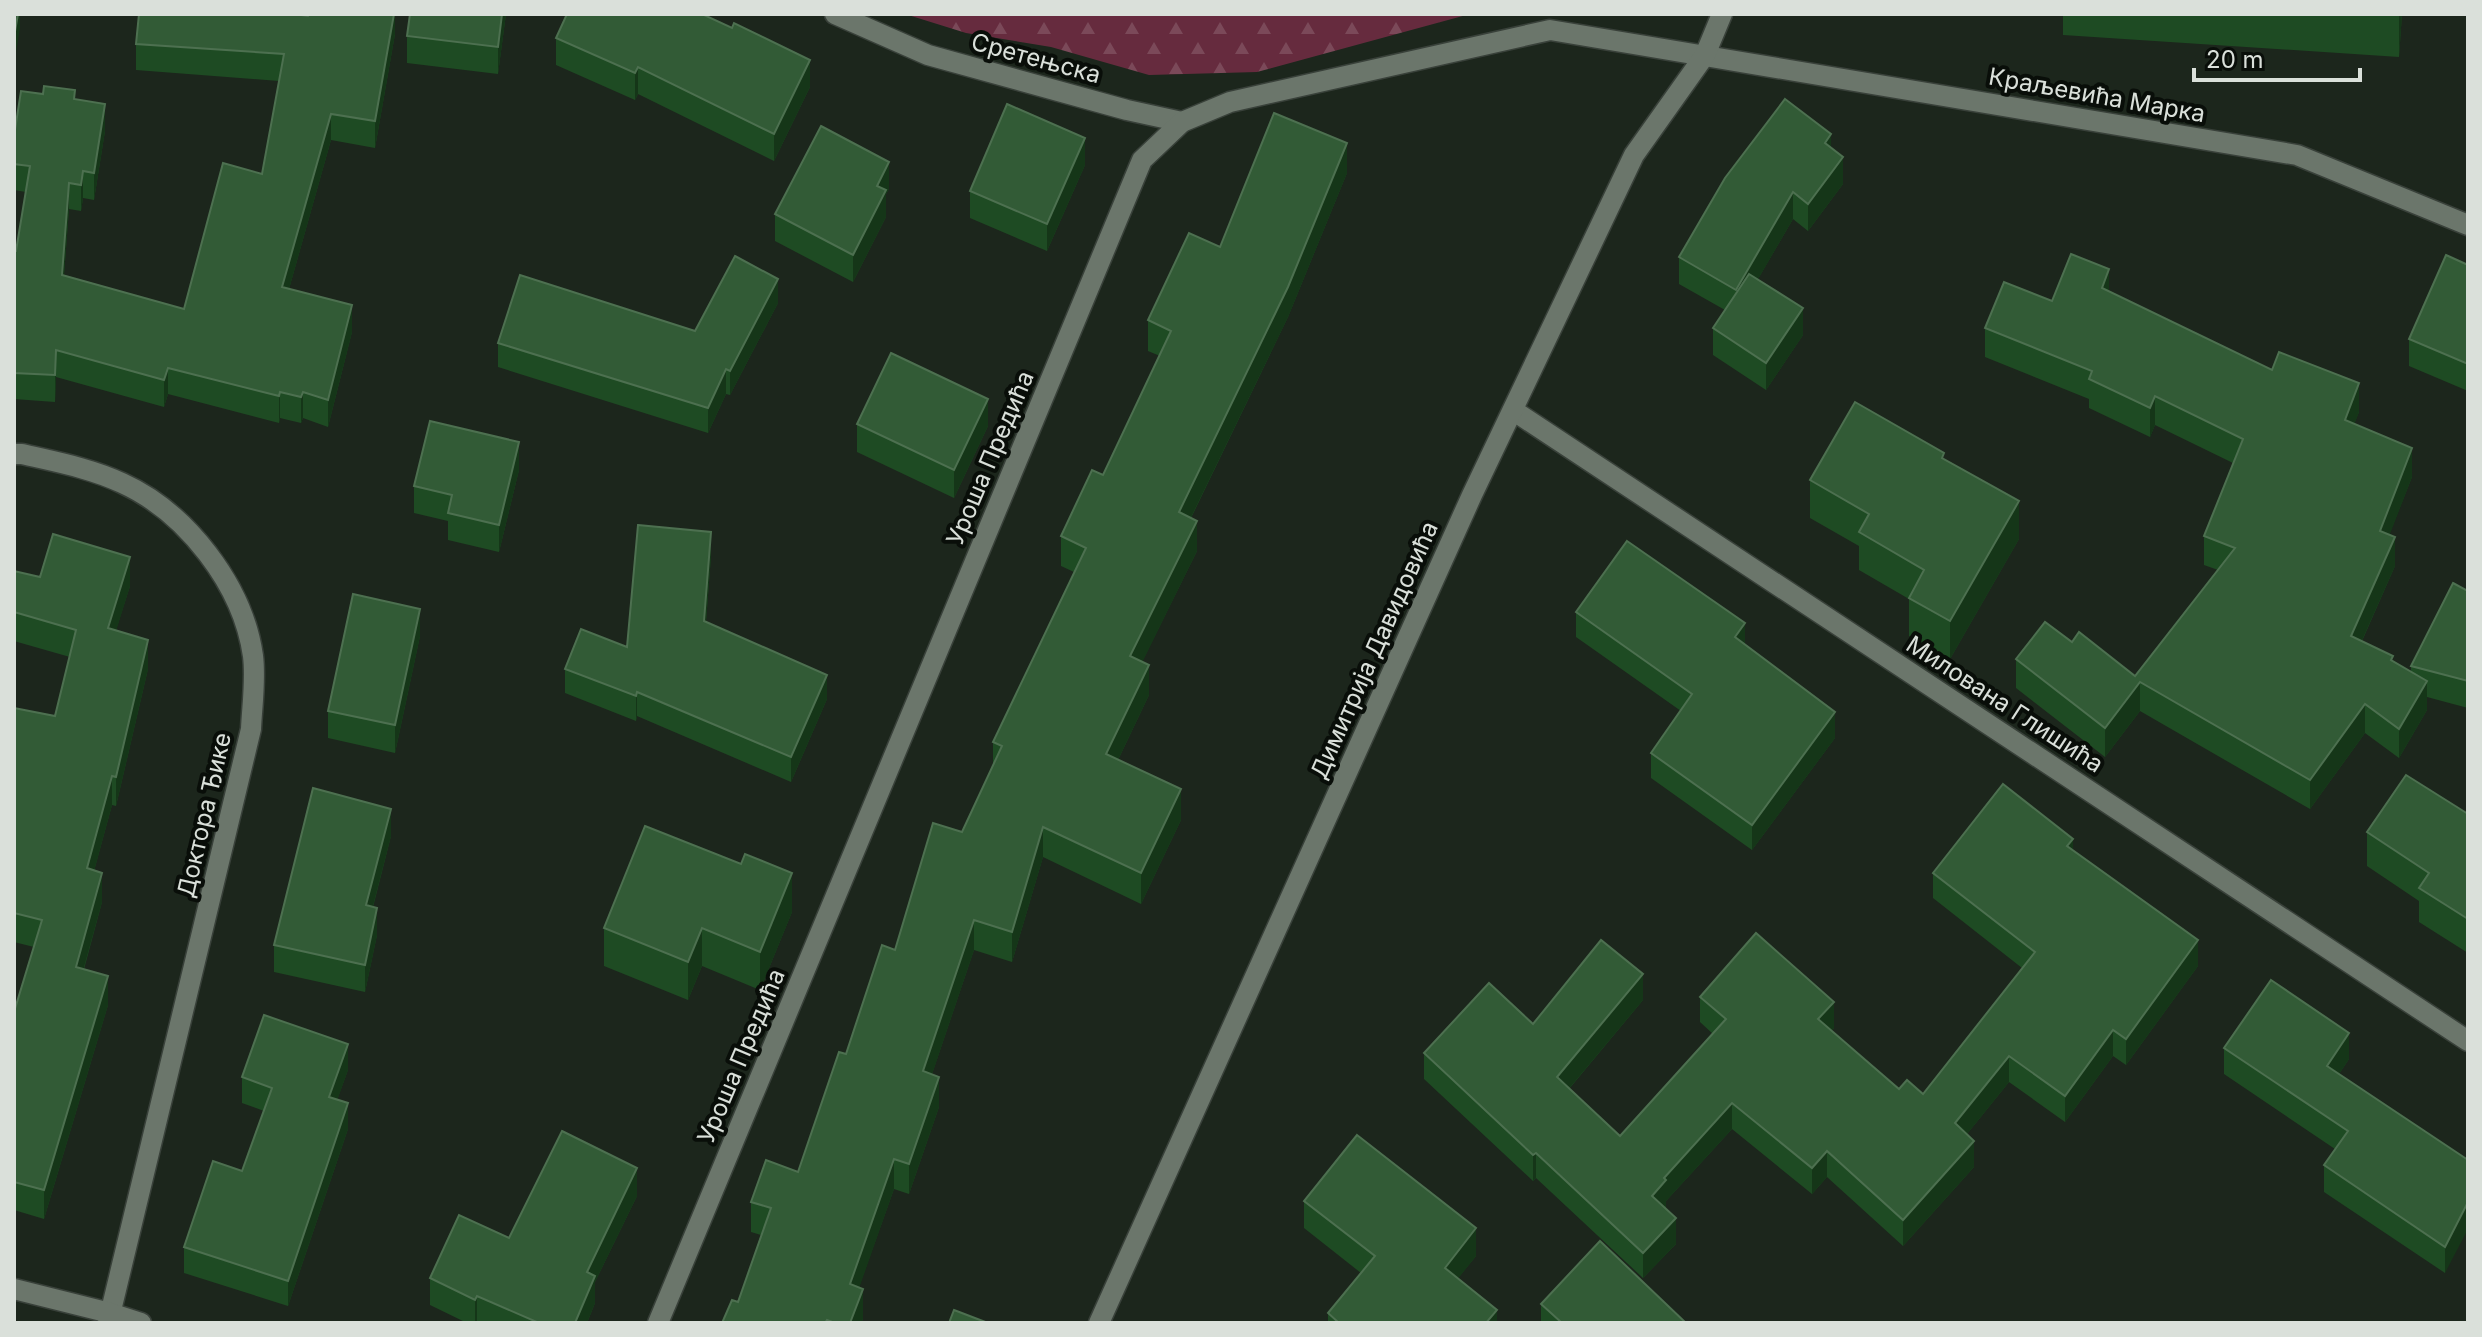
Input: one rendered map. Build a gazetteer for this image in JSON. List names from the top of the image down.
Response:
{
  "streets": {
    "street": [
      "Сретењска",
      "Краљевића Марка",
      "Уроша Предића",
      "Димитрија Давидовића",
      "Милована Глишића",
      "Доктора Ђике"
    ]
  },
  "crossings": [
    ["Сретењска", "Уроша Предића"],
    ["Краљевића Марка", "Уроша Предића"],
    ["Краљевића Марка", "Димитрија Давидовића"],
    ["Уроша Предића", "Димитрија Давидовића"],
    ["Димитрија Давидовића", "Милована Глишића"]
  ],
  "scale_bar": "20 m"
}
